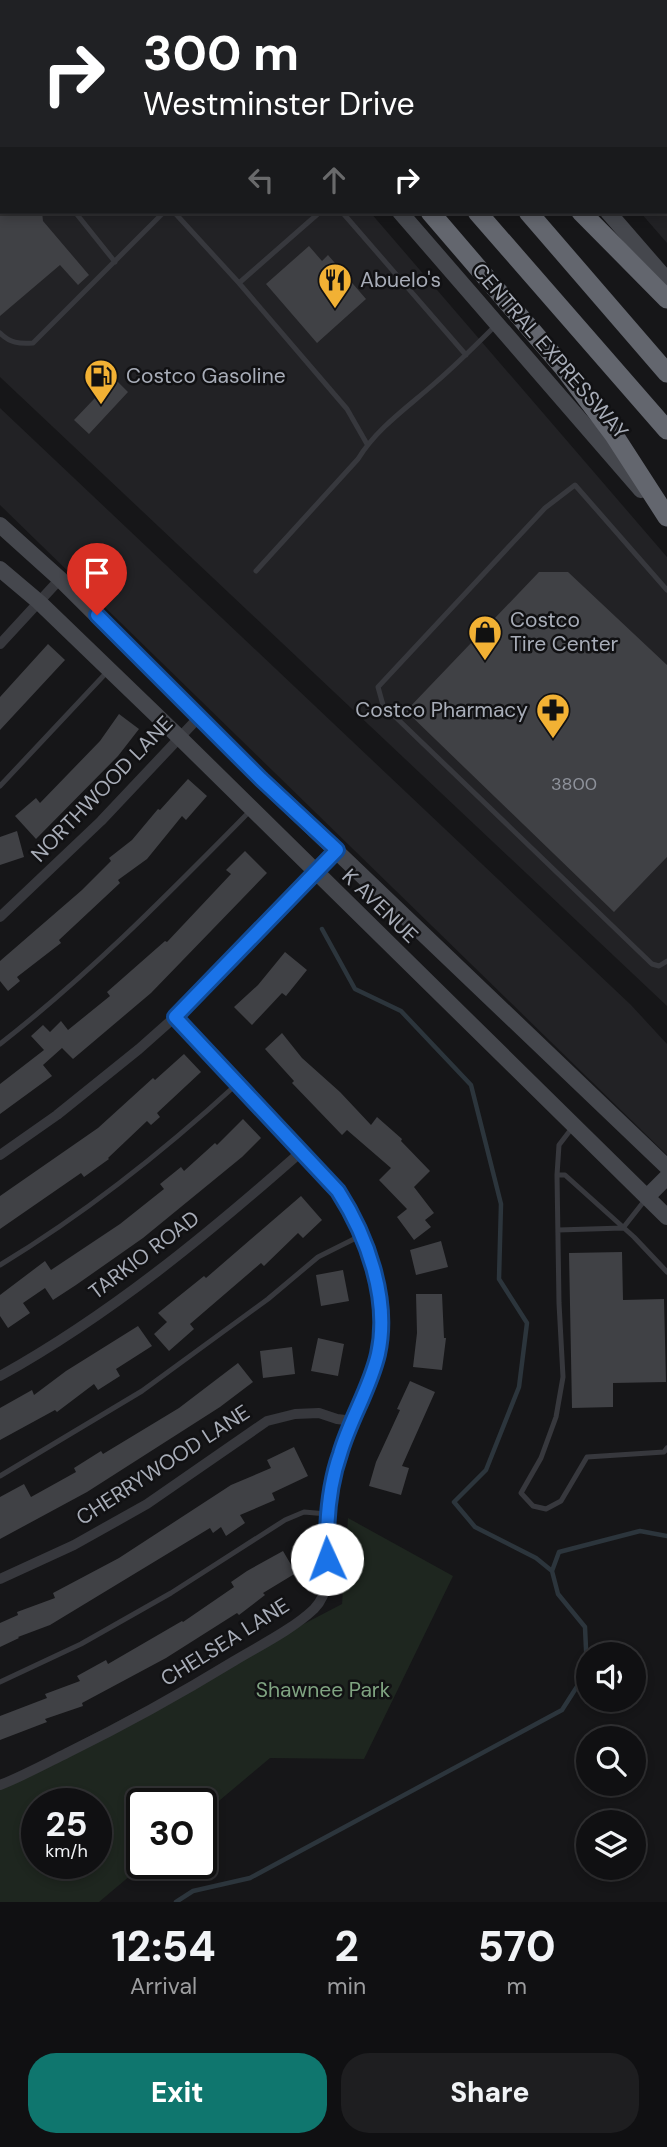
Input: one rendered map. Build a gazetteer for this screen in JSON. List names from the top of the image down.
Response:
{
  "streets": {
    "highway": ["CENTRAL EXPRESSWAY"],
    "main road": ["K AVENUE"],
    "street": [
      "NORTHWOOD LANE",
      "TARKIO ROAD",
      "CHERRYWOOD LANE",
      "CHELSEA LANE"
    ]
  },
  "crossings": [
    ["NORTHWOOD LANE", "K AVENUE"],
    ["TARKIO ROAD", "CHELSEA LANE"],
    ["CHERRYWOOD LANE", "CHELSEA LANE"]
  ],
  "parks": ["Shawnee Park"],
  "places": {
    "restaurant": ["Abuelo's"],
    "fuel station": ["Costco Gasoline"],
    "shop": ["Costco Tire Center"],
    "pharmacy": ["Costco Pharmacy"]
  },
  "house_numbers": ["3800"],
  "page": {
    "turn": ["300 m", "Westminster Drive"],
    "speed": "25 km/h",
    "limit": "30",
    "eta": [
      "12:54",
      "Arrival",
      "2",
      "min",
      "570",
      "m"
    ],
    "buttons": ["Exit", "Share"]
  }
}
